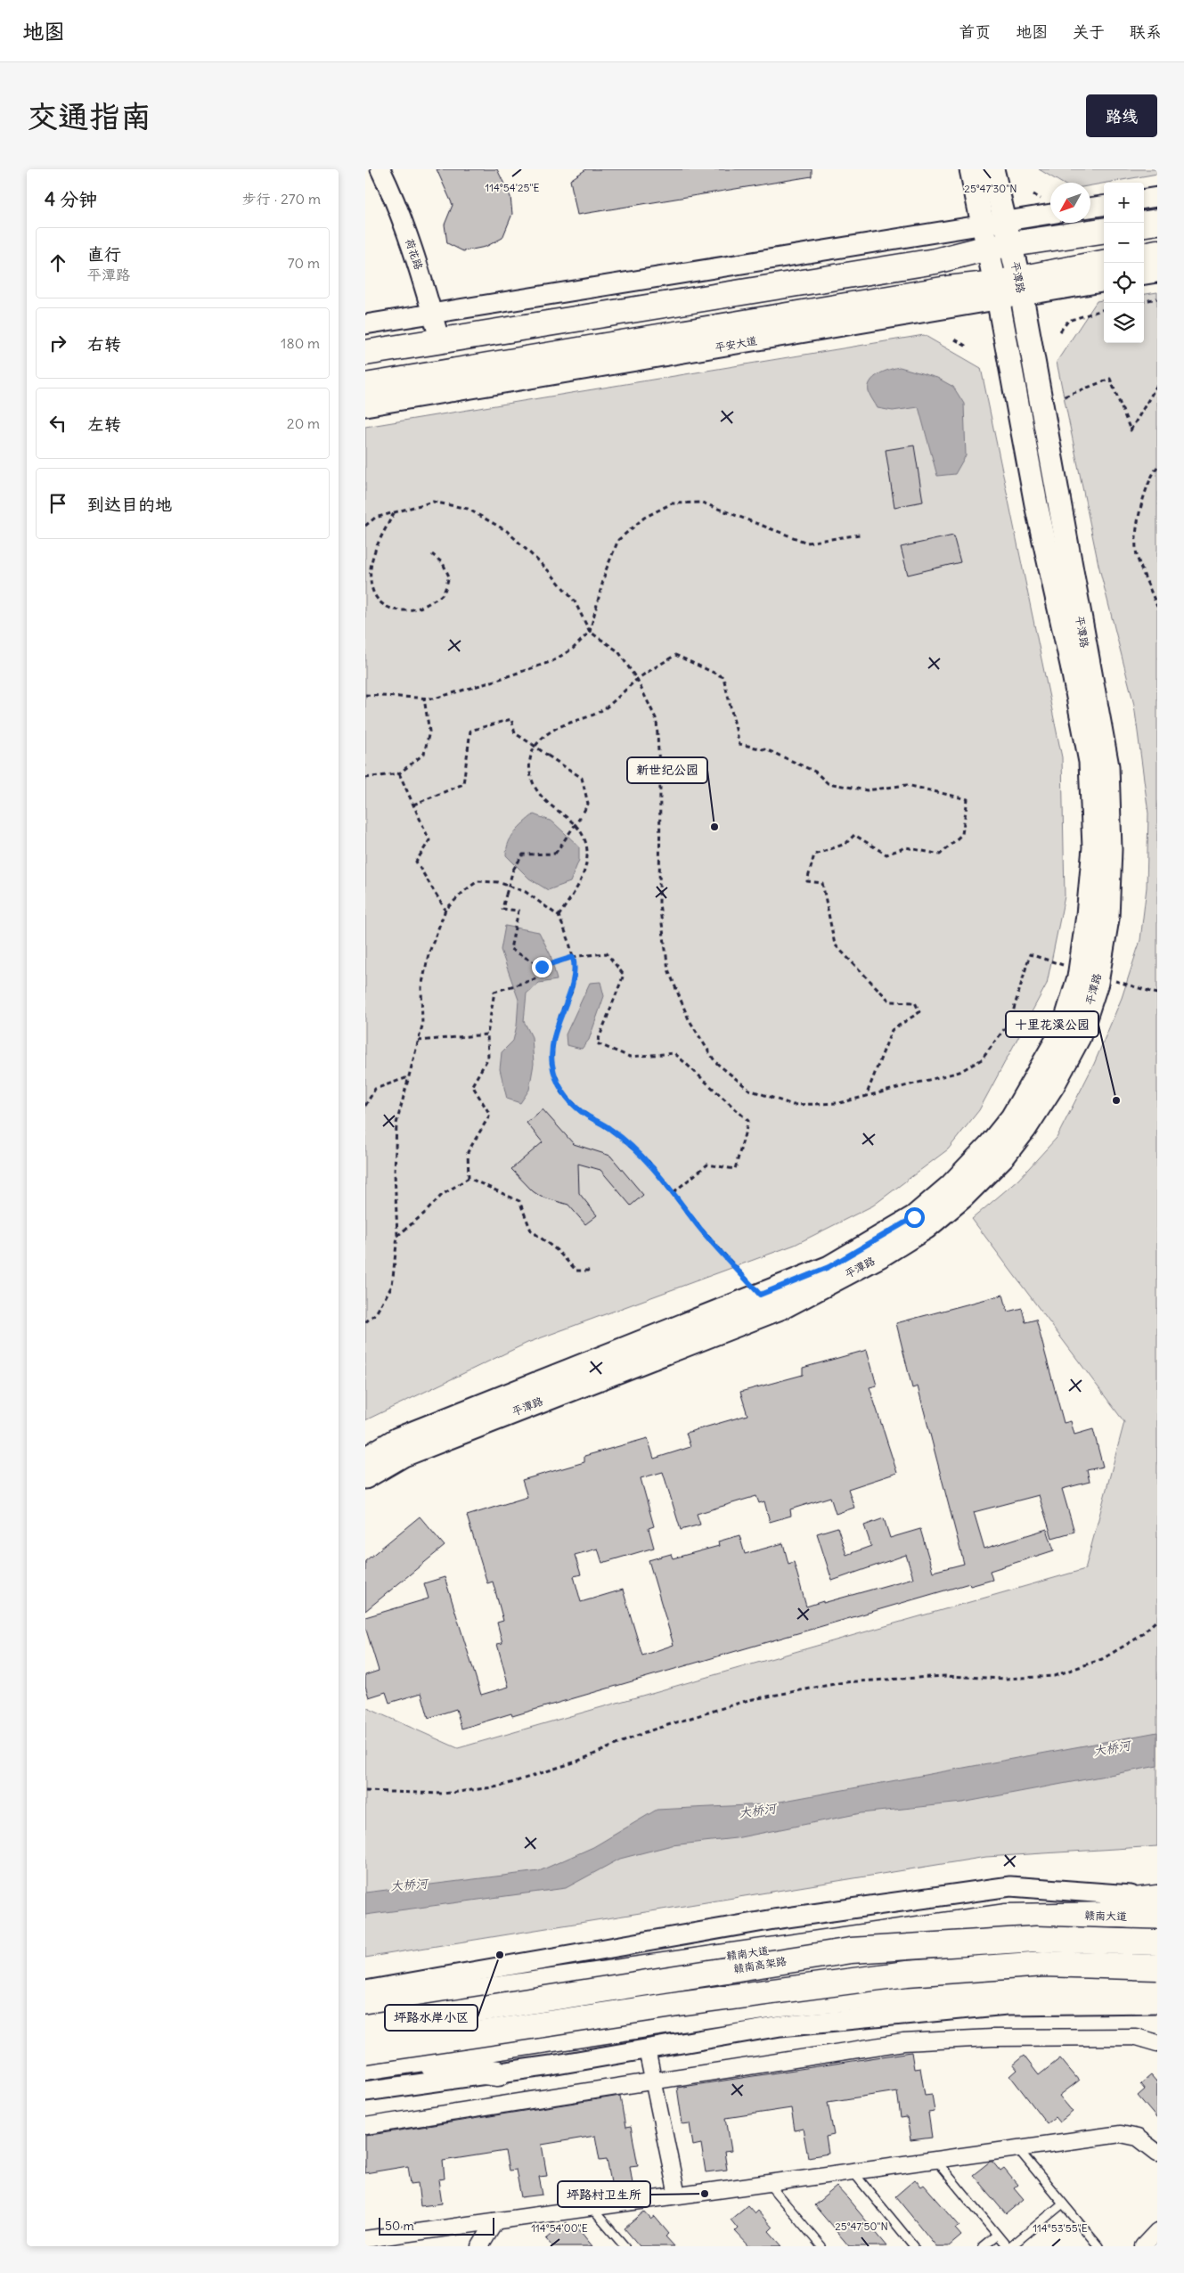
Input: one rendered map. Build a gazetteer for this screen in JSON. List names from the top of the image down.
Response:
{
  "streets": {
    "main road": [
      "平潭路",
      "平安大道",
      "赣南大道",
      "赣南高架路"
    ],
    "street": ["荷花路"]
  },
  "crossings": [
    ["平潭路", "平安大道"]
  ],
  "water": ["大桥河"],
  "places": [
    "新世纪公园",
    "十里花溪公园",
    "坪路水岸小区",
    "坪路村卫生所"
  ],
  "scale_bar": "50 m",
  "north": "bottom left",
  "page": {
    "header": "地图",
    "nav": [
      "首页",
      "地图",
      "关于",
      "联系"
    ],
    "buttons": "路线",
    "title": "交通指南",
    "heading": ["4 分钟", "步行 · 270 m"],
    "map_buttons": ["+", "−"],
    "list": [
      ["直行", "平潭路", "70 m"],
      ["右转", "180 m"],
      ["左转", "20 m"],
      "到达目的地"
    ],
    "scale": "50 m"
  },
  "coordinates": [
    "114°54'25\"E",
    "25°47'30\"N",
    "25°47'50\"N",
    "114°54'00\"E",
    "114°53'55\"E"
  ]
}
